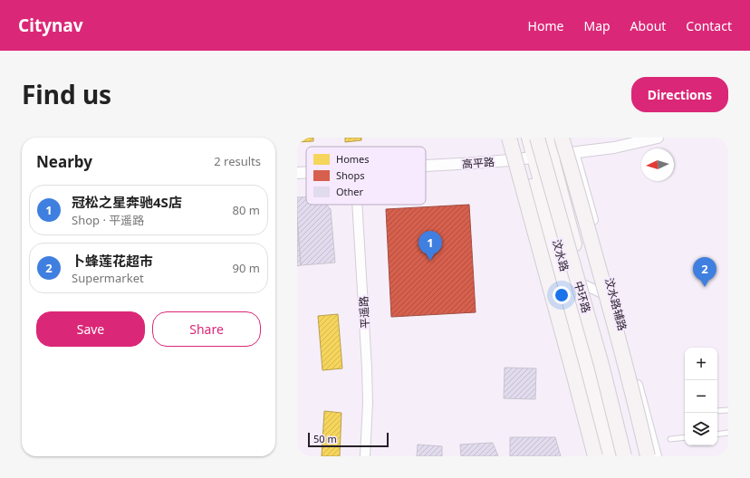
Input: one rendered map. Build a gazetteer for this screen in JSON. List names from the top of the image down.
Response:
{
  "streets": {
    "highway": ["中环路"],
    "main road": ["汶水路"],
    "street": ["高平路", "汶水路辅路", "平遥路"]
  },
  "crossings": [
    ["高平路", "汶水路"],
    ["高平路", "汶水路辅路"]
  ],
  "legend": ["Homes", "Shops", "Other"],
  "scale_bar": "50 m",
  "north": "left",
  "page": {
    "header": "Citynav",
    "nav": [
      "Home",
      "Map",
      "About",
      "Contact"
    ],
    "title": "Find us",
    "buttons": [
      "Directions",
      ["Save", "Share"]
    ],
    "heading": ["Nearby", "2 results"],
    "list": [
      {
        "mark": "1",
        "name": "冠松之星奔驰4S店",
        "note": "Shop · 平遥路",
        "value": "80 m"
      },
      {
        "mark": "2",
        "name": "卜蜂莲花超市",
        "note": "Supermarket",
        "value": "90 m"
      }
    ],
    "pins": ["1", "2"],
    "map_buttons": ["+", "−"],
    "scale": "50 m"
  }
}
